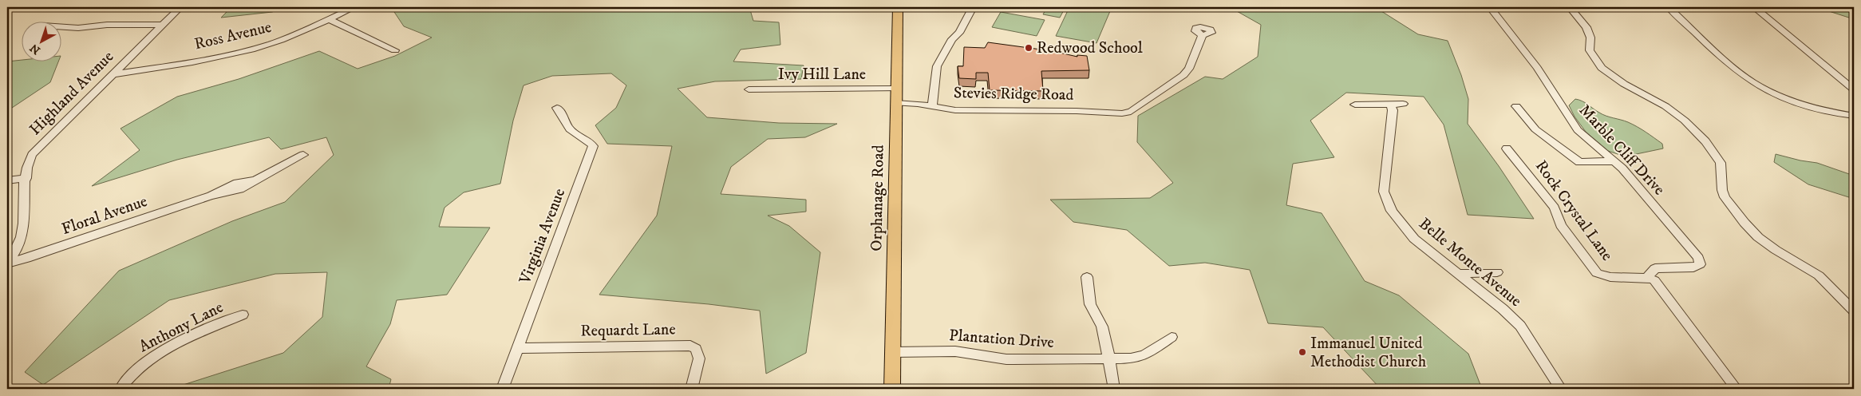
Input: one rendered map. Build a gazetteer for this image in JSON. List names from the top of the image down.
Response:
{
  "streets": {
    "main road": ["Orphanage Road"],
    "street": [
      "Ross Avenue",
      "Ivy Hill Lane",
      "Highland Avenue",
      "Stevies Ridge Road",
      "Marble Cliff Drive",
      "Rock Crystal Lane",
      "Floral Avenue",
      "Virginia Avenue",
      "Belle Monte Avenue",
      "Anthony Lane",
      "Requardt Lane",
      "Plantation Drive"
    ]
  },
  "crossings": [
    ["Ross Avenue", "Highland Avenue"],
    ["Ivy Hill Lane", "Orphanage Road"],
    ["Highland Avenue", "Floral Avenue"],
    ["Stevies Ridge Road", "Orphanage Road"],
    ["Marble Cliff Drive", "Rock Crystal Lane"],
    ["Orphanage Road", "Plantation Drive"],
    ["Virginia Avenue", "Requardt Lane"]
  ],
  "places": ["Redwood School", "Immanuel United Methodist Church"],
  "north": "bottom left"
}
